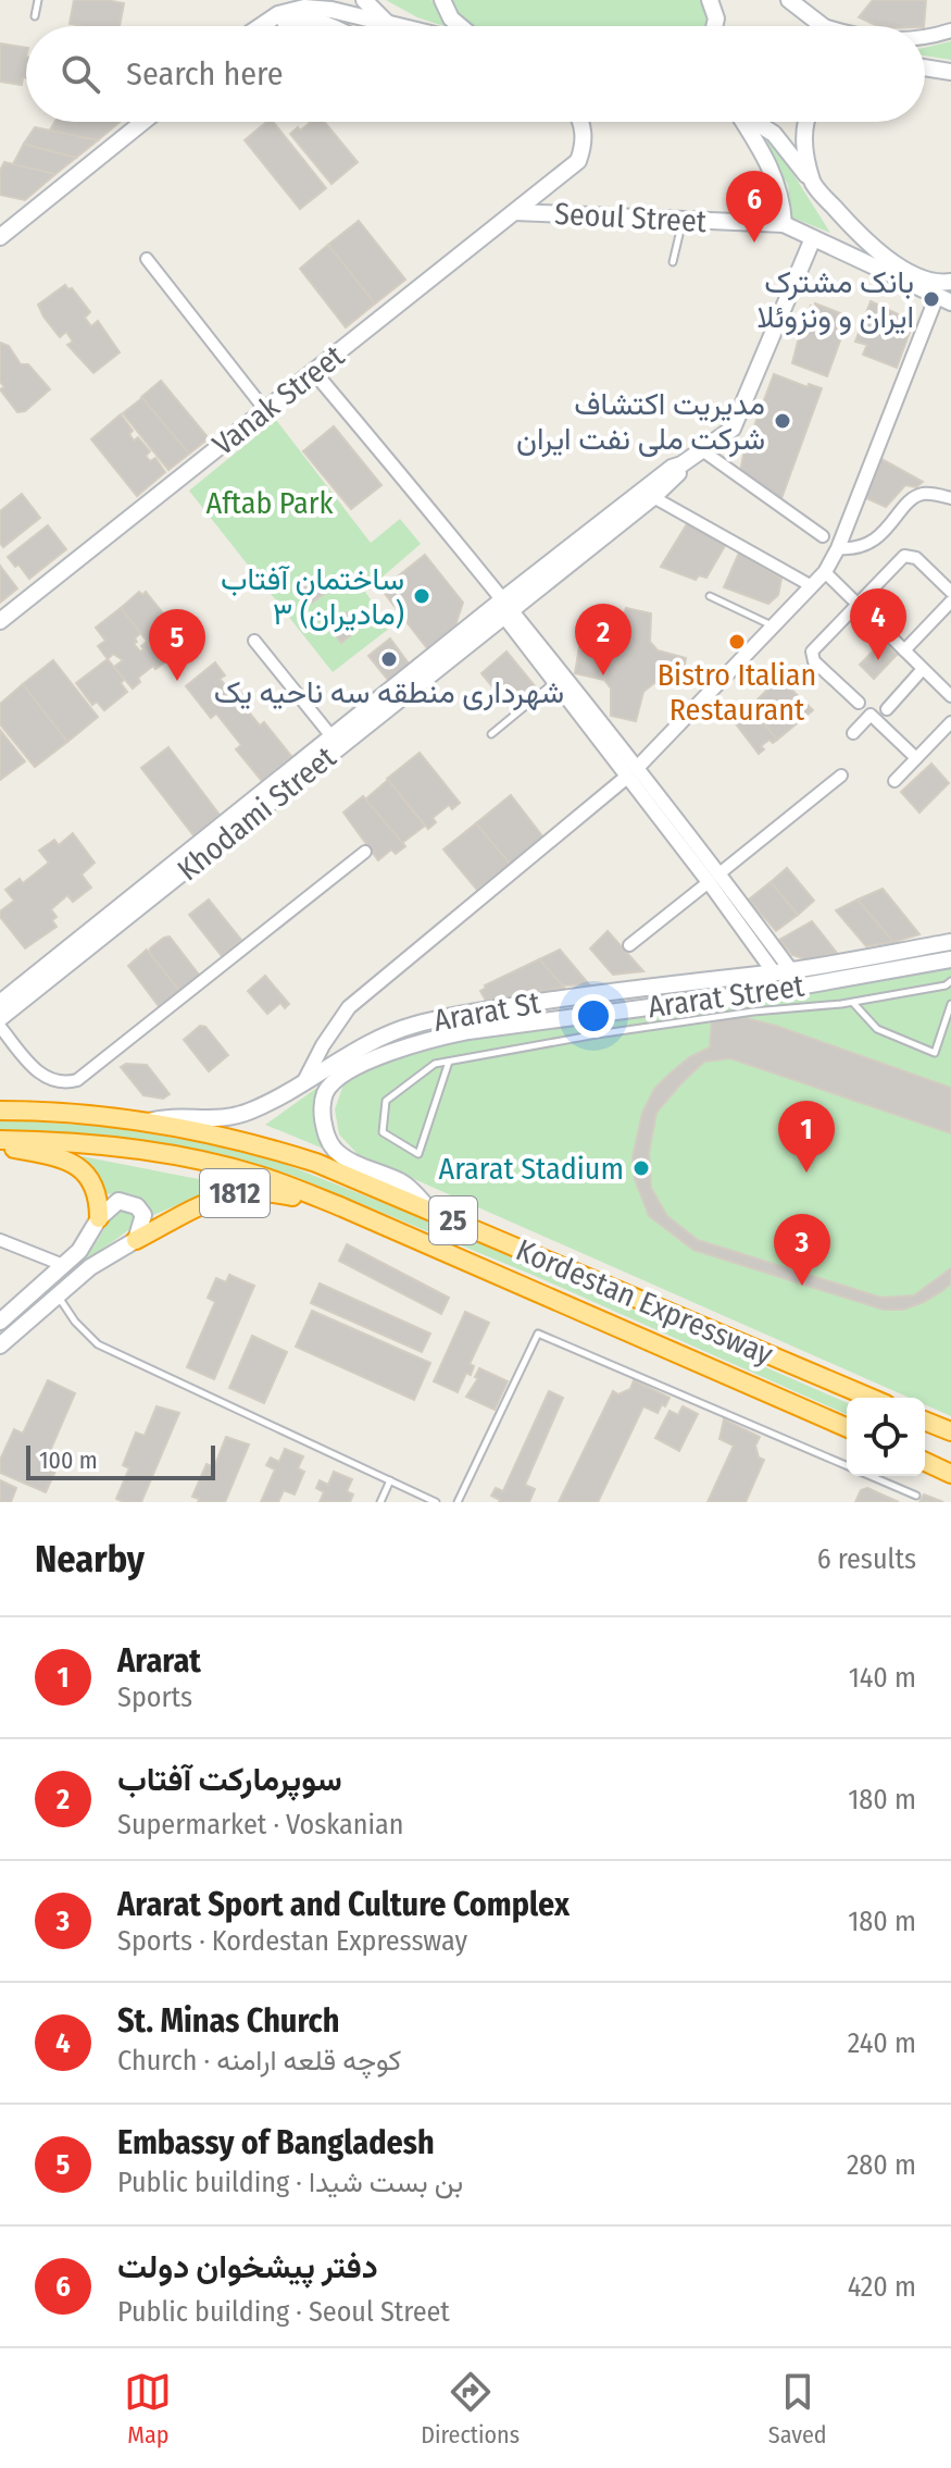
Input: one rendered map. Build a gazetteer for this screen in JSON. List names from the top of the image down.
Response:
{
  "streets": {
    "highway": ["1812", "25", "Kordestan Expressway"],
    "main road": [
      "Seoul Street",
      "Vanak Street",
      "Khodami Street",
      "Ararat Street",
      "Ararat St"
    ]
  },
  "crossings": [
    ["Seoul Street", "Vanak Street"],
    ["Ararat Street", "Kordestan Expressway"],
    ["Ararat St", "Kordestan Expressway"],
    ["1812", "Kordestan Expressway"]
  ],
  "parks": ["Aftab Park"],
  "places": [
    "بانک مشترک ایران و ونزوئلا",
    "مدیریت اکتشاف شرکت ملی نفت ایران",
    "ساختمان آفتاب ۳ (مادیران)",
    "Bistro Italian Restaurant",
    "شهرداری منطقه سه ناحیه یک",
    "Ararat Stadium"
  ],
  "scale_bar": "100 m",
  "page": {
    "search": "Search here",
    "pins": [
      "6",
      "4",
      "2",
      "5",
      "1",
      "3"
    ],
    "scale": "100 m",
    "heading": ["Nearby", "6 results"],
    "list": [
      {
        "mark": "1",
        "name": "Ararat",
        "note": "Sports",
        "value": "140 m"
      },
      {
        "mark": "2",
        "name": "سوپرمارکت آفتاب",
        "note": "Supermarket · Voskanian",
        "value": "180 m"
      },
      {
        "mark": "3",
        "name": "Ararat Sport and Culture Complex",
        "note": "Sports · Kordestan Expressway",
        "value": "180 m"
      },
      {
        "mark": "4",
        "name": "St. Minas Church",
        "note": "Church · کوچه قلعه ارامنه",
        "value": "240 m"
      },
      {
        "mark": "5",
        "name": "Embassy of Bangladesh",
        "note": "Public building · بن بست شیدا",
        "value": "280 m"
      },
      {
        "mark": "6",
        "name": "دفتر پیشخوان دولت",
        "note": "Public building · Seoul Street",
        "value": "420 m"
      }
    ],
    "nav": ["Map", "Directions", "Saved"]
  }
}
